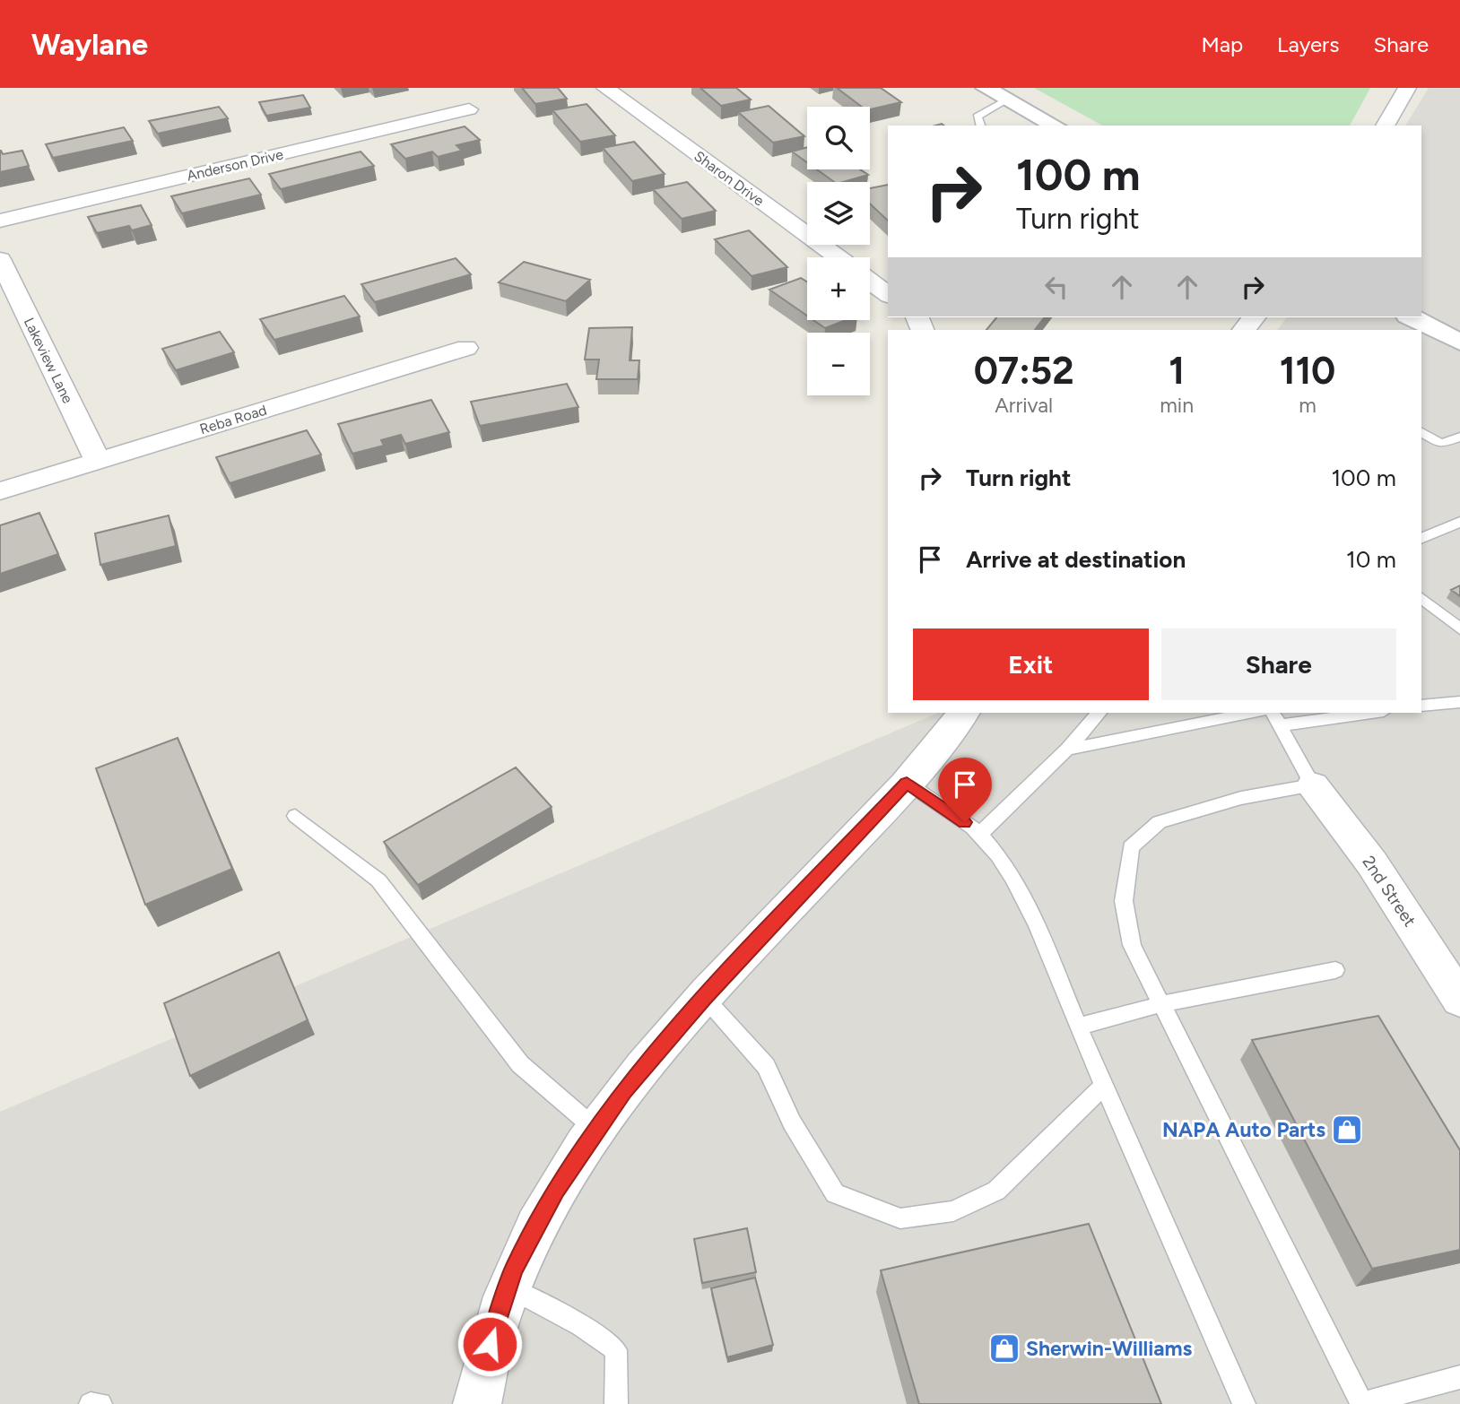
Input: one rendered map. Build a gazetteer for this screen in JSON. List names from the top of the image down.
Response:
{
  "streets": {
    "street": [
      "Anderson Drive",
      "Sharon Drive",
      "Lakeview Lane",
      "Reba Road",
      "2nd Street"
    ]
  },
  "crossings": [
    ["Lakeview Lane", "Reba Road"]
  ],
  "places": {
    "shop": ["NAPA Auto Parts", "Sherwin-Williams"]
  },
  "page": {
    "header": "Waylane",
    "nav": ["Map", "Layers", "Share"],
    "map_buttons": ["+", "−"],
    "turn": ["100 m", "Turn right"],
    "eta": [
      "07:52",
      "Arrival",
      "1",
      "min",
      "110",
      "m"
    ],
    "list": [
      {
        "name": "Turn right",
        "value": "100 m"
      },
      {
        "name": "Arrive at destination",
        "value": "10 m"
      }
    ],
    "buttons": ["Exit", "Share"]
  }
}
